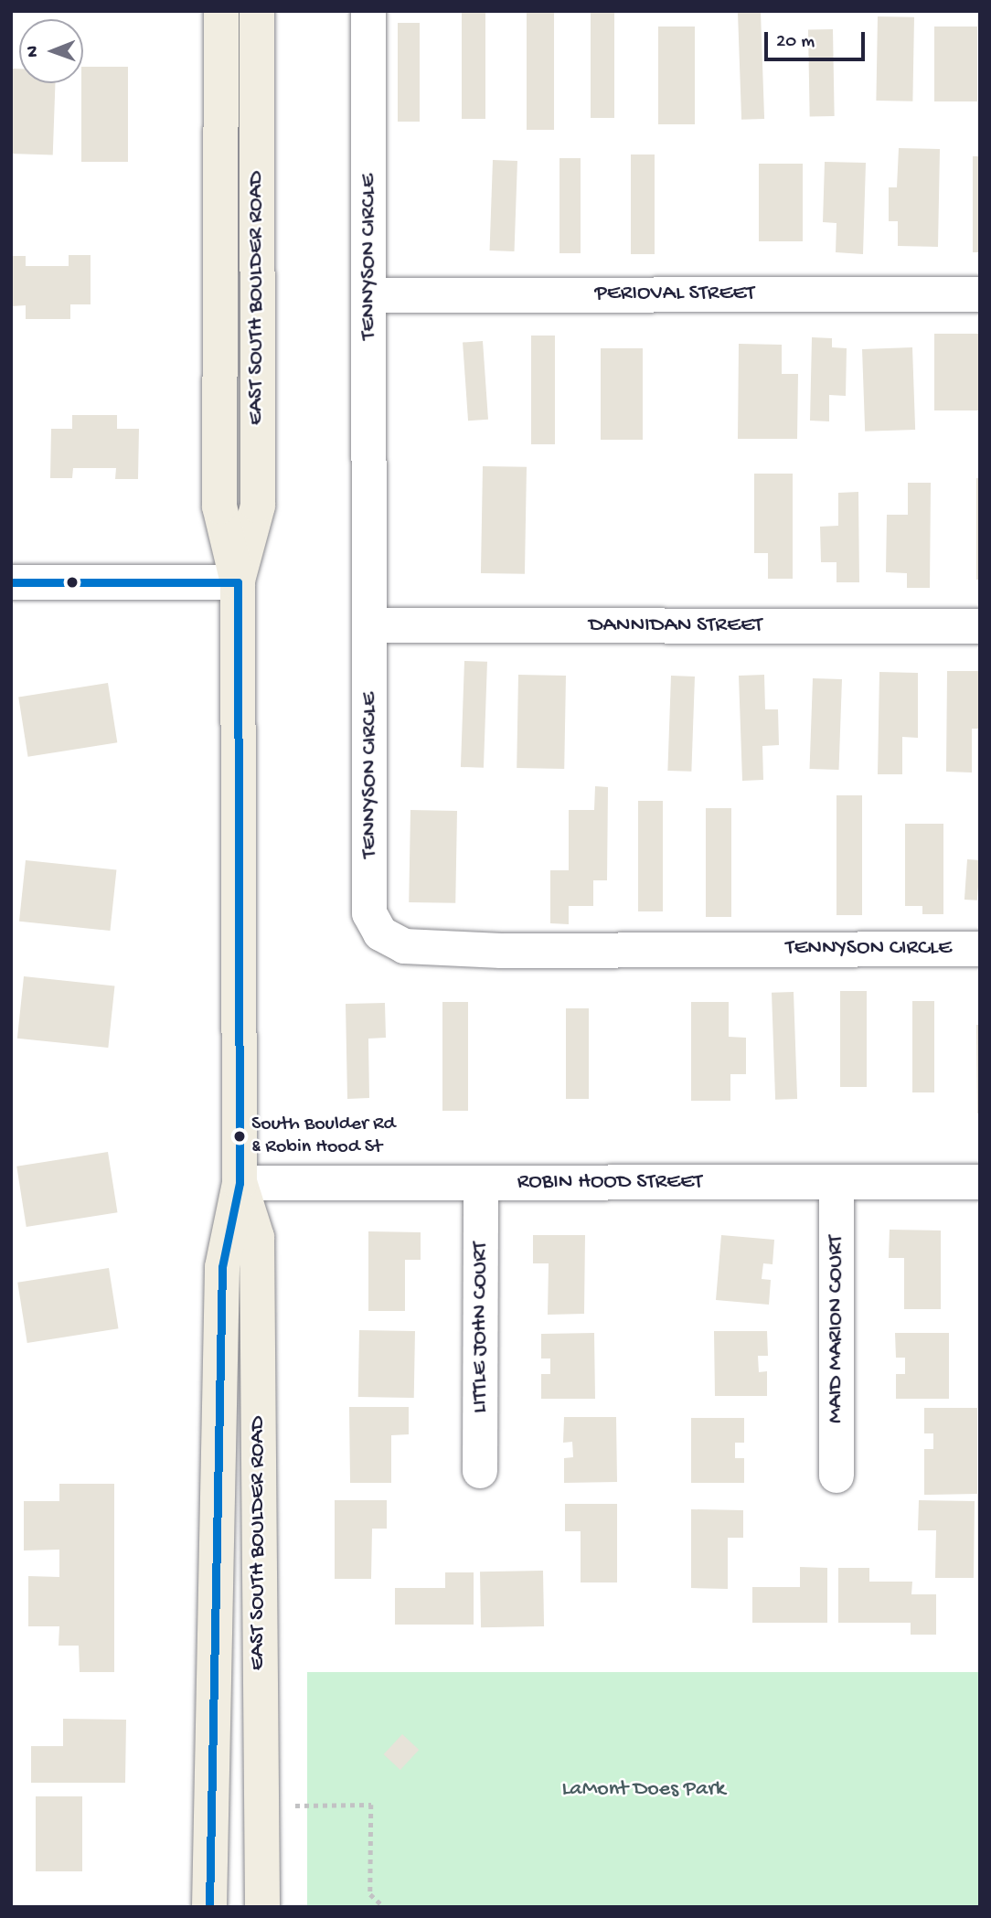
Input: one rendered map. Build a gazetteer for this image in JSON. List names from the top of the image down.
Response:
{
  "streets": {
    "main road": ["EAST SOUTH BOULDER ROAD"],
    "street": [
      "TENNYSON CIRCLE",
      "PERIOVAL STREET",
      "DANNIDAN STREET",
      "ROBIN HOOD STREET",
      "LITTLE JOHN COURT",
      "MAID MARION COURT"
    ]
  },
  "crossings": [
    ["TENNYSON CIRCLE", "PERIOVAL STREET"],
    ["TENNYSON CIRCLE", "DANNIDAN STREET"],
    ["EAST SOUTH BOULDER ROAD", "ROBIN HOOD STREET"],
    ["ROBIN HOOD STREET", "LITTLE JOHN COURT"],
    ["ROBIN HOOD STREET", "MAID MARION COURT"]
  ],
  "parks": ["LaMont Does Park"],
  "places": ["South Boulder Rd & Robin Hood St"],
  "scale_bar": "20 m",
  "north": "left"
}
